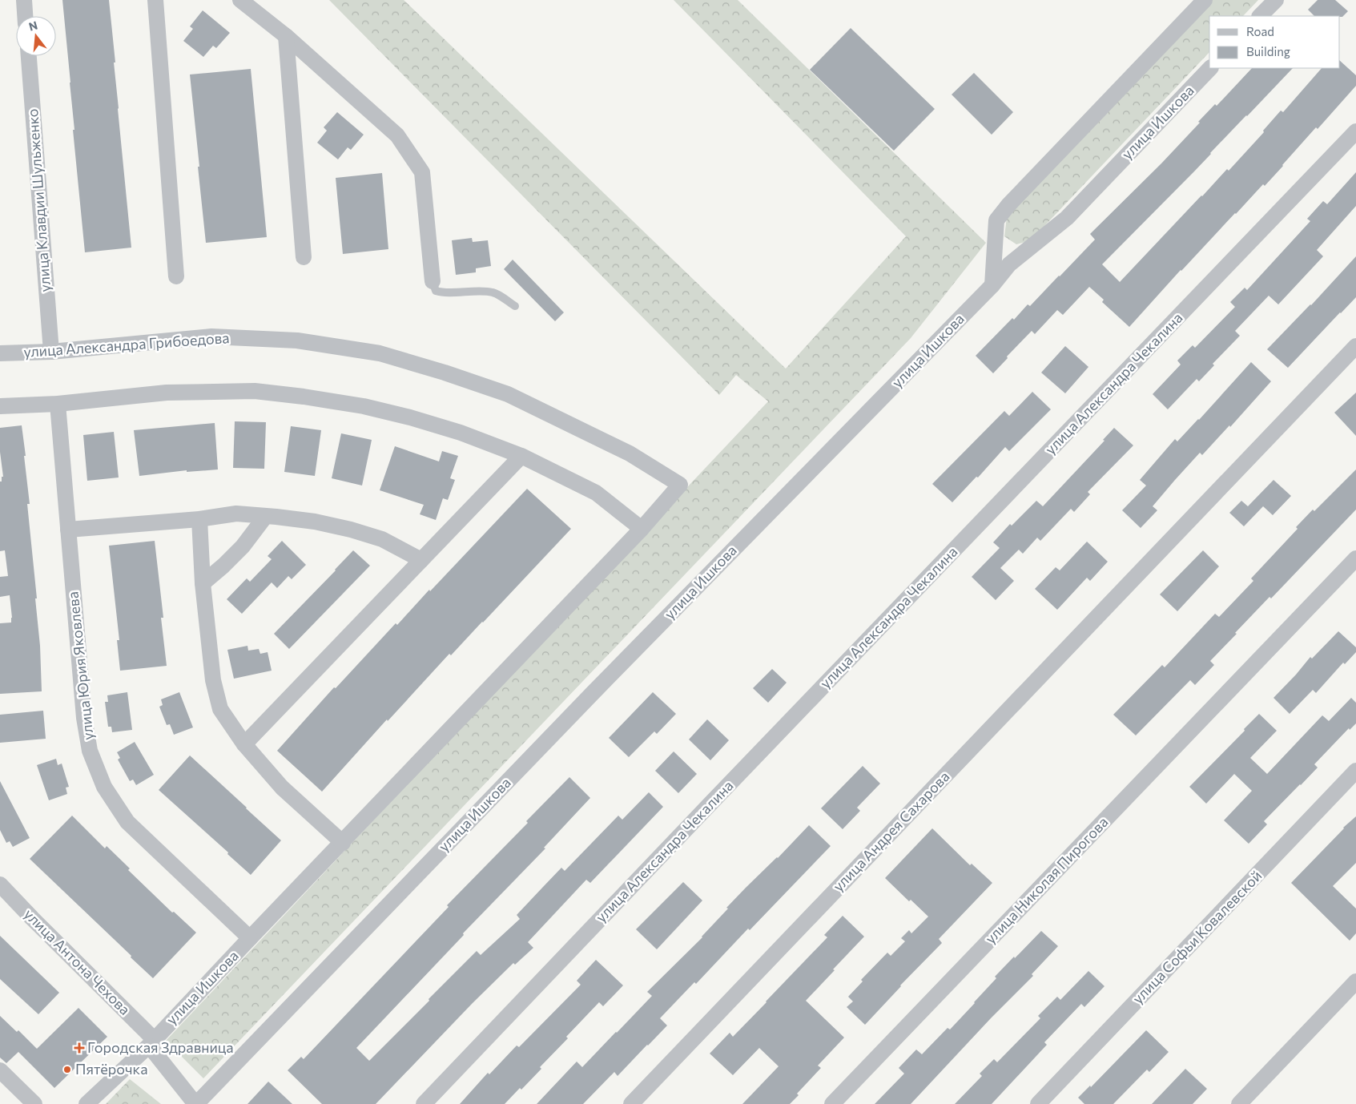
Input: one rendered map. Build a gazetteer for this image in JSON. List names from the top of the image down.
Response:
{
  "streets": {
    "street": [
      "улица Ишкова",
      "улица Клавдии Шульженко",
      "улица Александра Грибоедова",
      "улица Александра Чекалина",
      "улица Юрия Яковлева",
      "улица Андрея Сахарова",
      "улица Николая Пирогова",
      "улица Софьи Ковалевской",
      "улица Антона Чехова"
    ]
  },
  "crossings": [
    ["улица Ишкова", "улица Александра Грибоедова"],
    ["улица Ишкова", "улица Юрия Яковлева"],
    ["улица Ишкова", "улица Антона Чехова"],
    ["улица Клавдии Шульженко", "улица Александра Грибоедова"]
  ],
  "places": {
    "health": ["Городская Здравница"],
    "other": ["Пятёрочка"]
  },
  "legend": ["Road", "Building"],
  "north": "top"
}
